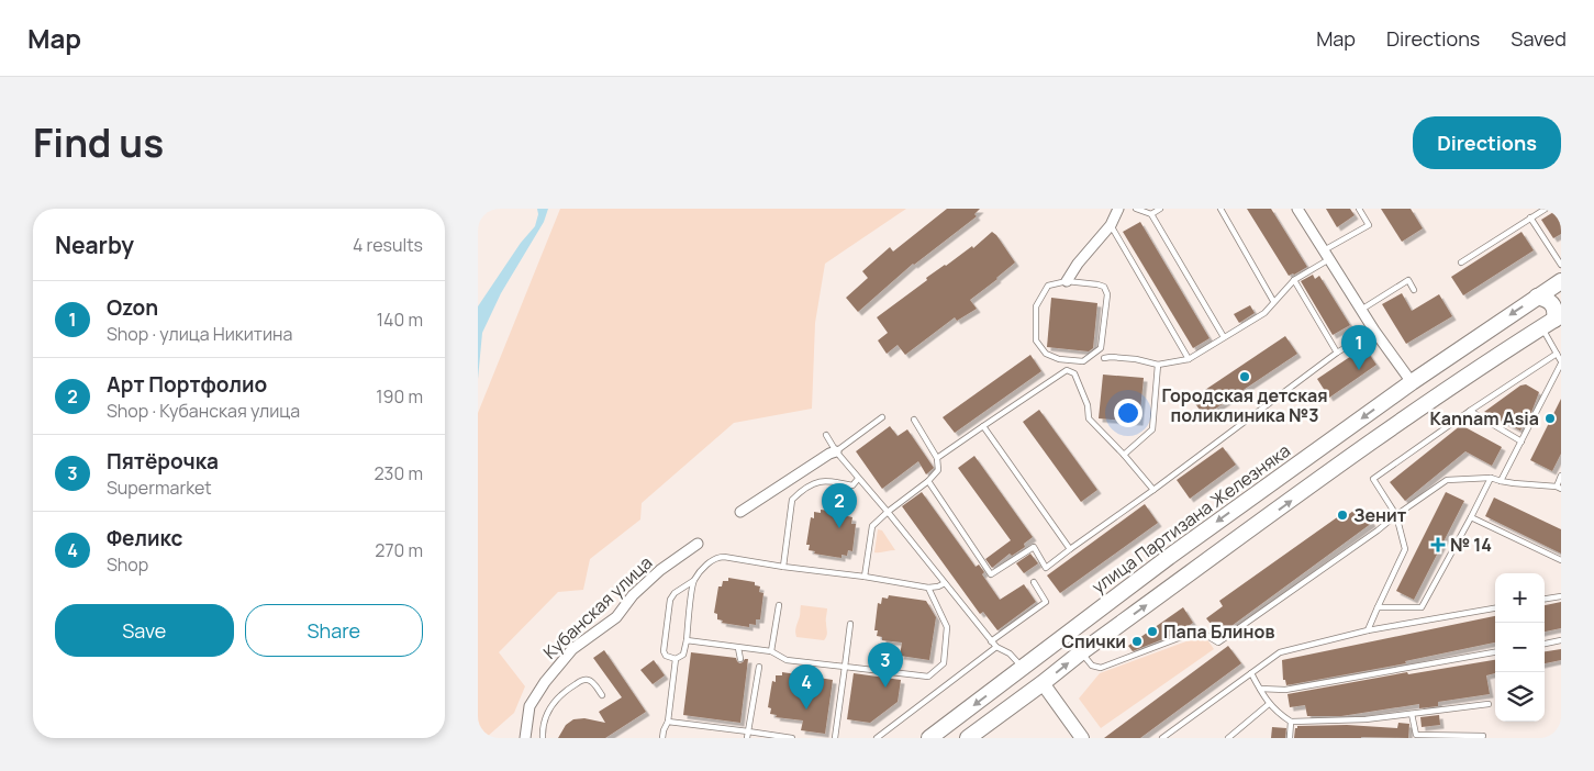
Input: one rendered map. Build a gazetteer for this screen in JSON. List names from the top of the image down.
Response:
{
  "streets": {
    "main road": ["улица Партизана Железняка"],
    "street": ["Кубанская улица"]
  },
  "places": {
    "other": [
      "Городская детская поликлиника №3",
      "Kannam Asia",
      "Зенит",
      "Папа Блинов",
      "Спички"
    ],
    "health": ["№ 14"]
  },
  "page": {
    "header": "Map",
    "nav": ["Map", "Directions", "Saved"],
    "title": "Find us",
    "buttons": [
      "Directions",
      ["Save", "Share"]
    ],
    "heading": ["Nearby", "4 results"],
    "list": [
      {
        "mark": "1",
        "name": "Ozon",
        "note": "Shop · улица Никитина",
        "value": "140 m"
      },
      {
        "mark": "2",
        "name": "Арт Портфолио",
        "note": "Shop · Кубанская улица",
        "value": "190 m"
      },
      {
        "mark": "3",
        "name": "Пятёрочка",
        "note": "Supermarket",
        "value": "230 m"
      },
      {
        "mark": "4",
        "name": "Феликс",
        "note": "Shop",
        "value": "270 m"
      }
    ],
    "pins": [
      "1",
      "2",
      "3",
      "4"
    ],
    "map_buttons": ["+", "−"]
  }
}
